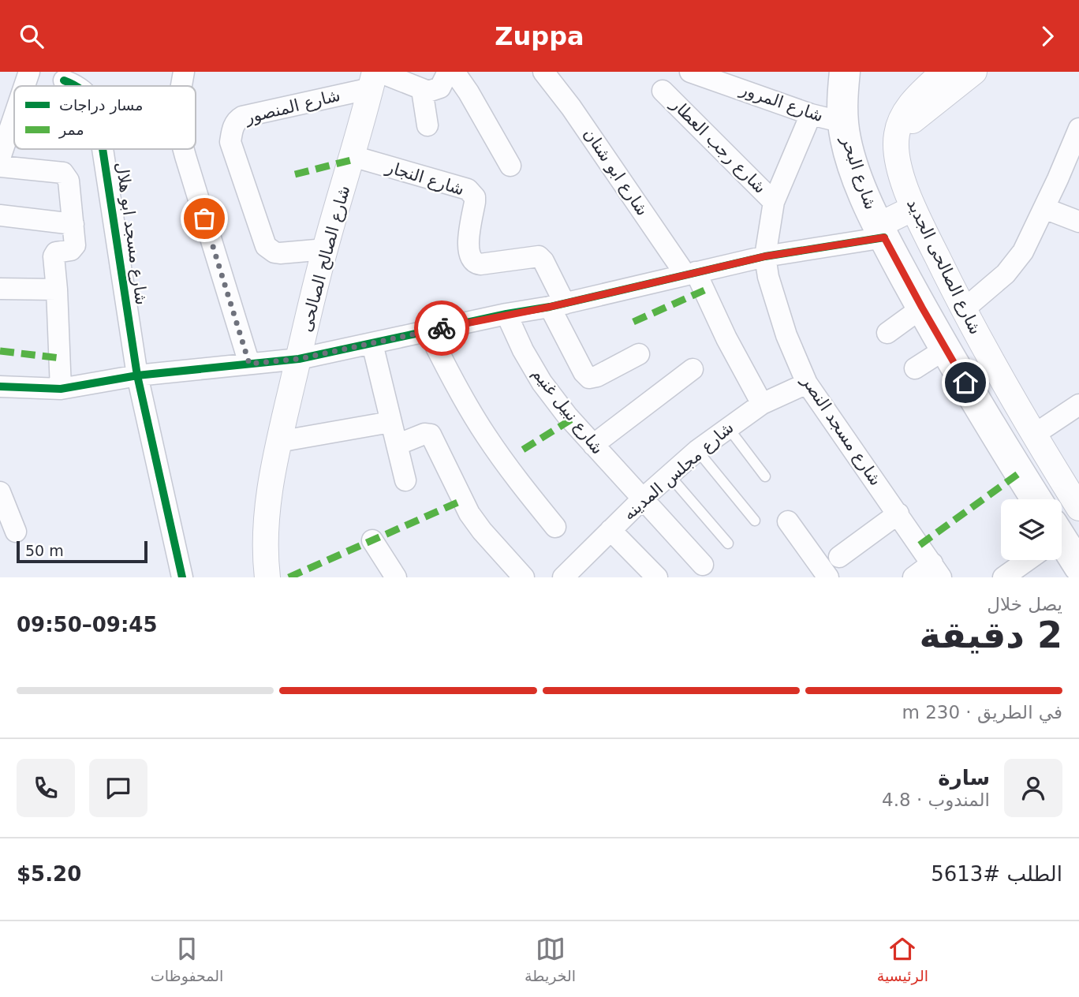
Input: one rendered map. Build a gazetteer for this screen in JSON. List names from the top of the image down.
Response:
{
  "streets": {
    "main road": ["شارع البحر"],
    "street": [
      "شارع المرور",
      "شارع المنصور",
      "شارع رجب العطار",
      "شارع ابو شنان",
      "شارع النجار",
      "شارع مسجد ابو هلال",
      "شارع الصالح الصالحى",
      "شارع الصالحى الجديد",
      "شارع نبيل غنيم",
      "شارع مسجد النصر",
      "شارع مجلس المدينه"
    ]
  },
  "crossings": [
    ["شارع المرور", "شارع البحر"],
    ["شارع المرور", "شارع مسجد النصر"],
    ["شارع المنصور", "شارع الصالح الصالحى"],
    ["شارع رجب العطار", "شارع مسجد النصر"],
    ["شارع ابو شنان", "شارع مجلس المدينه"],
    ["شارع النجار", "شارع الصالح الصالحى"],
    ["شارع نبيل غنيم", "شارع مجلس المدينه"],
    ["شارع مسجد النصر", "شارع مجلس المدينه"]
  ],
  "legend": ["مسار دراجات", "ممر"],
  "scale_bar": "50 m",
  "page": {
    "header": "Zuppa",
    "scale": "50 m",
    "heading": ["2 دقيقة", "يصل خلال", "09:45–09:50"],
    "panel": [
      "سارة",
      "المندوب · 4.8",
      "الطلب #5613",
      "$5.20"
    ],
    "bar": "في الطريق · 230 m",
    "tabs": ["الرئيسية", "الخريطة", "المحفوظات"]
  }
}
